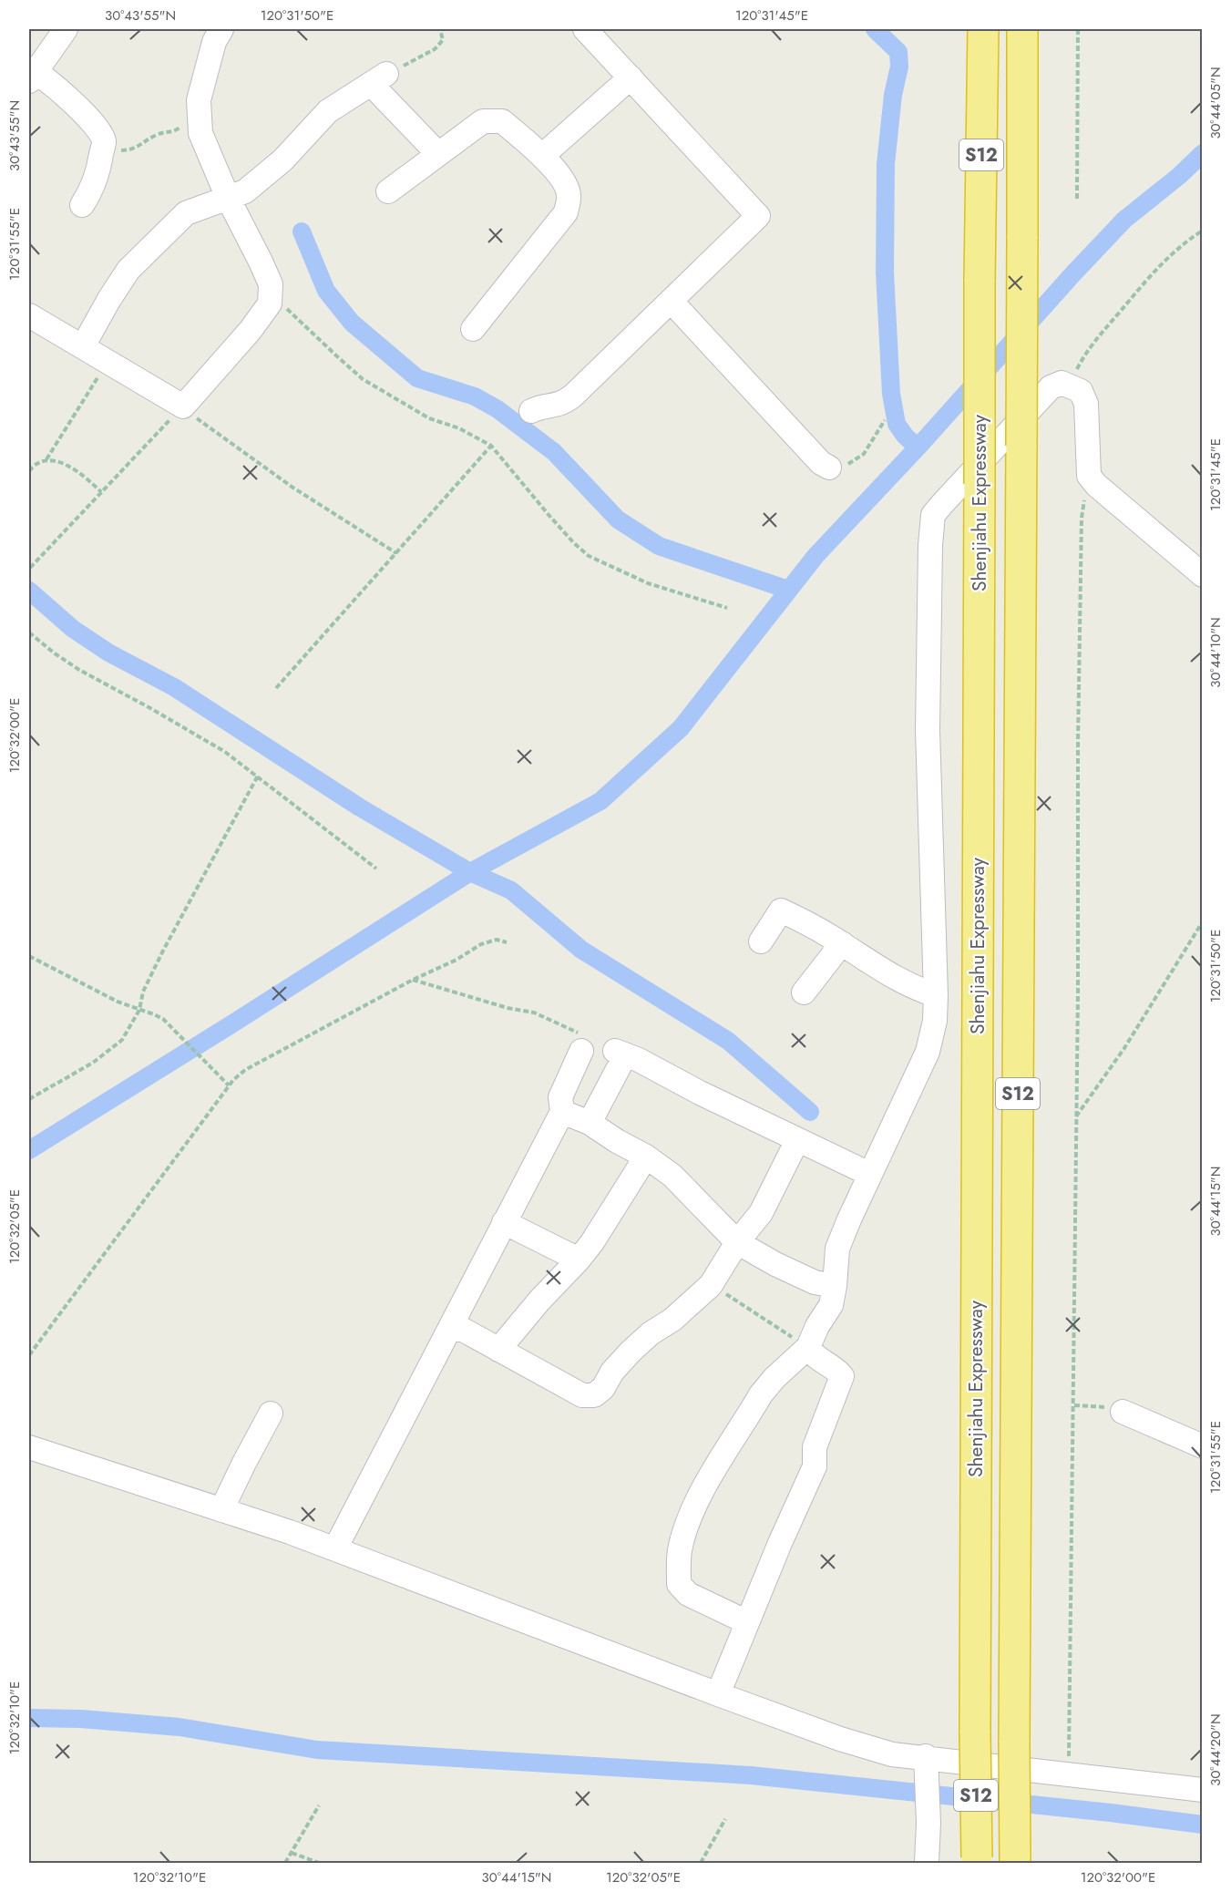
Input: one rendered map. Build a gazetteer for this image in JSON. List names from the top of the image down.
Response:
{
  "streets": {
    "highway": ["S12", "Shenjiahu Expressway"]
  },
  "coordinates": [
    "30°43'55\"N",
    "120°31'50\"E",
    "120°31'45\"E",
    "30°44'05\"N",
    "120°31'55\"E",
    "30°44'10\"N",
    "120°32'00\"E",
    "30°44'15\"N",
    "120°32'05\"E",
    "120°32'10\"E",
    "30°44'20\"N"
  ]
}
